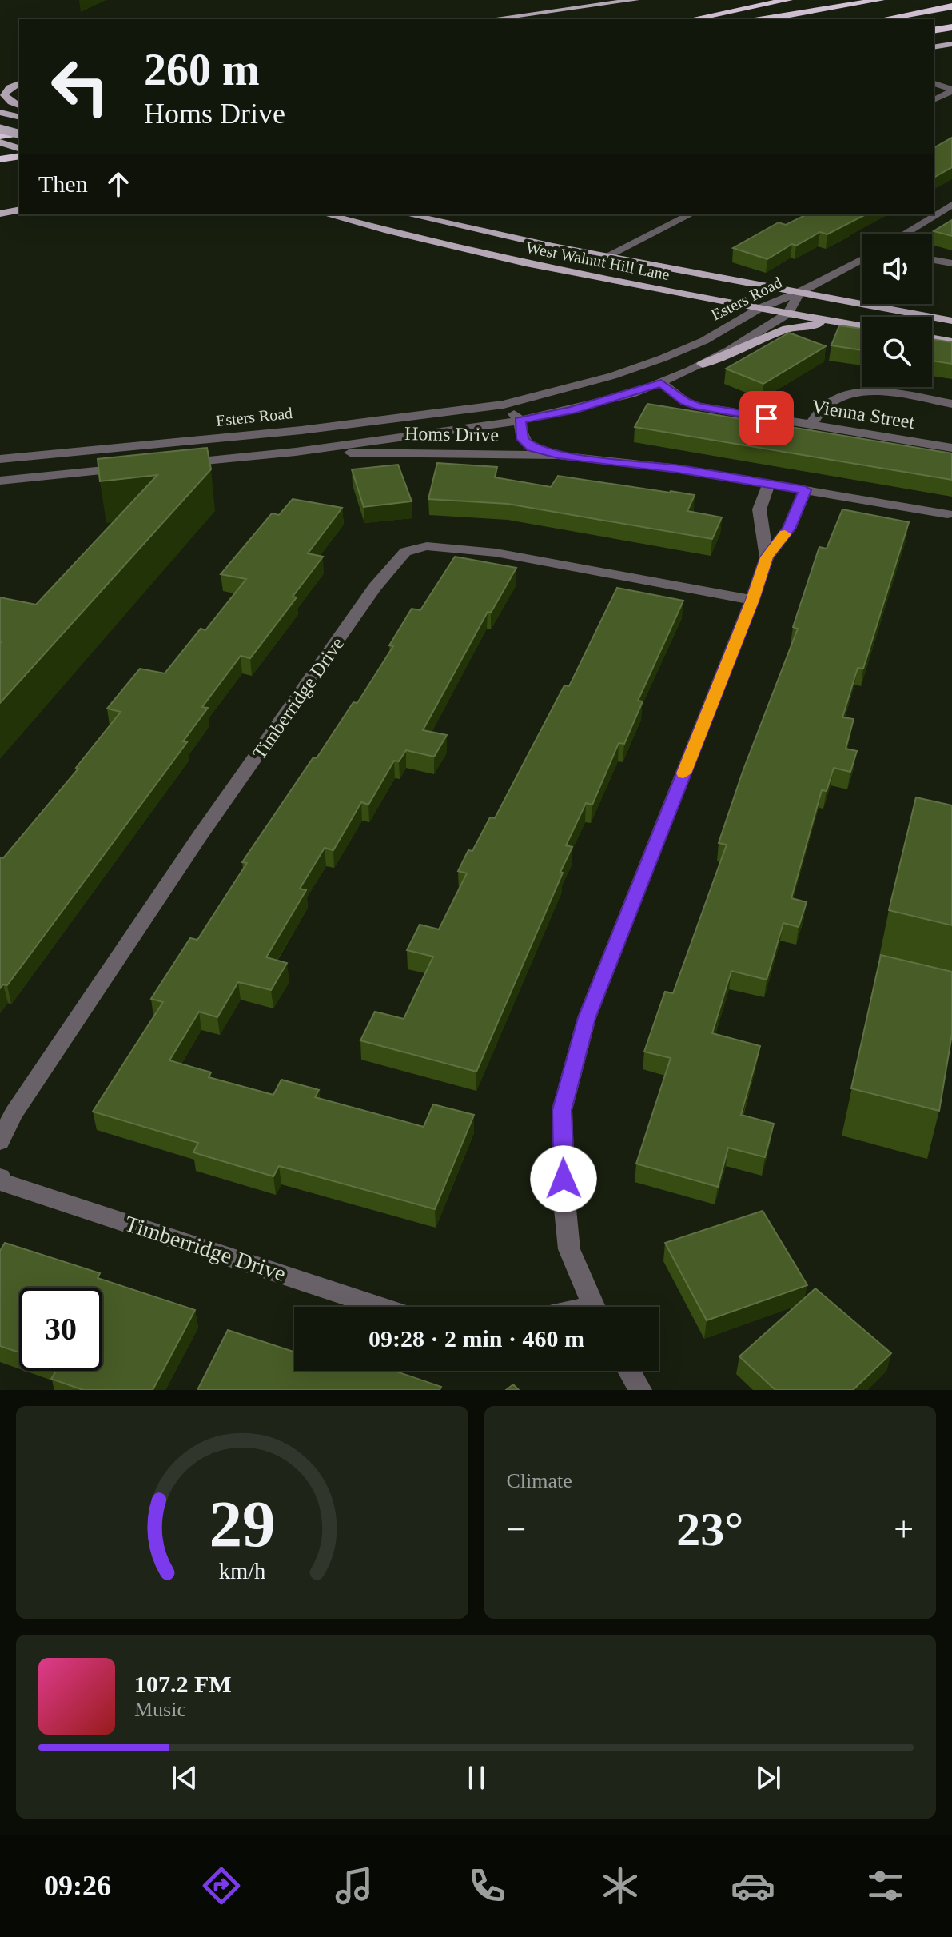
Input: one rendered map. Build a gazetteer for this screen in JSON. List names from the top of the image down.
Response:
{
  "streets": {
    "main road": ["West Walnut Hill Lane"],
    "street": [
      "Esters Road",
      "Vienna Street",
      "Homs Drive",
      "Timberridge Drive"
    ]
  },
  "crossings": [
    ["West Walnut Hill Lane", "Esters Road"],
    ["Esters Road", "Vienna Street"],
    ["Esters Road", "Homs Drive"]
  ],
  "page": {
    "turn": ["260 m", "Homs Drive"],
    "then": "Then",
    "limit": "30",
    "trip": "09:28 · 2 min · 460 m",
    "tile": "Climate",
    "heat": ["−", "23°", "+"],
    "song": ["107.2 FM", "Music"],
    "tabs": "09:26",
    "gauge": ["29", "km/h"]
  }
}
